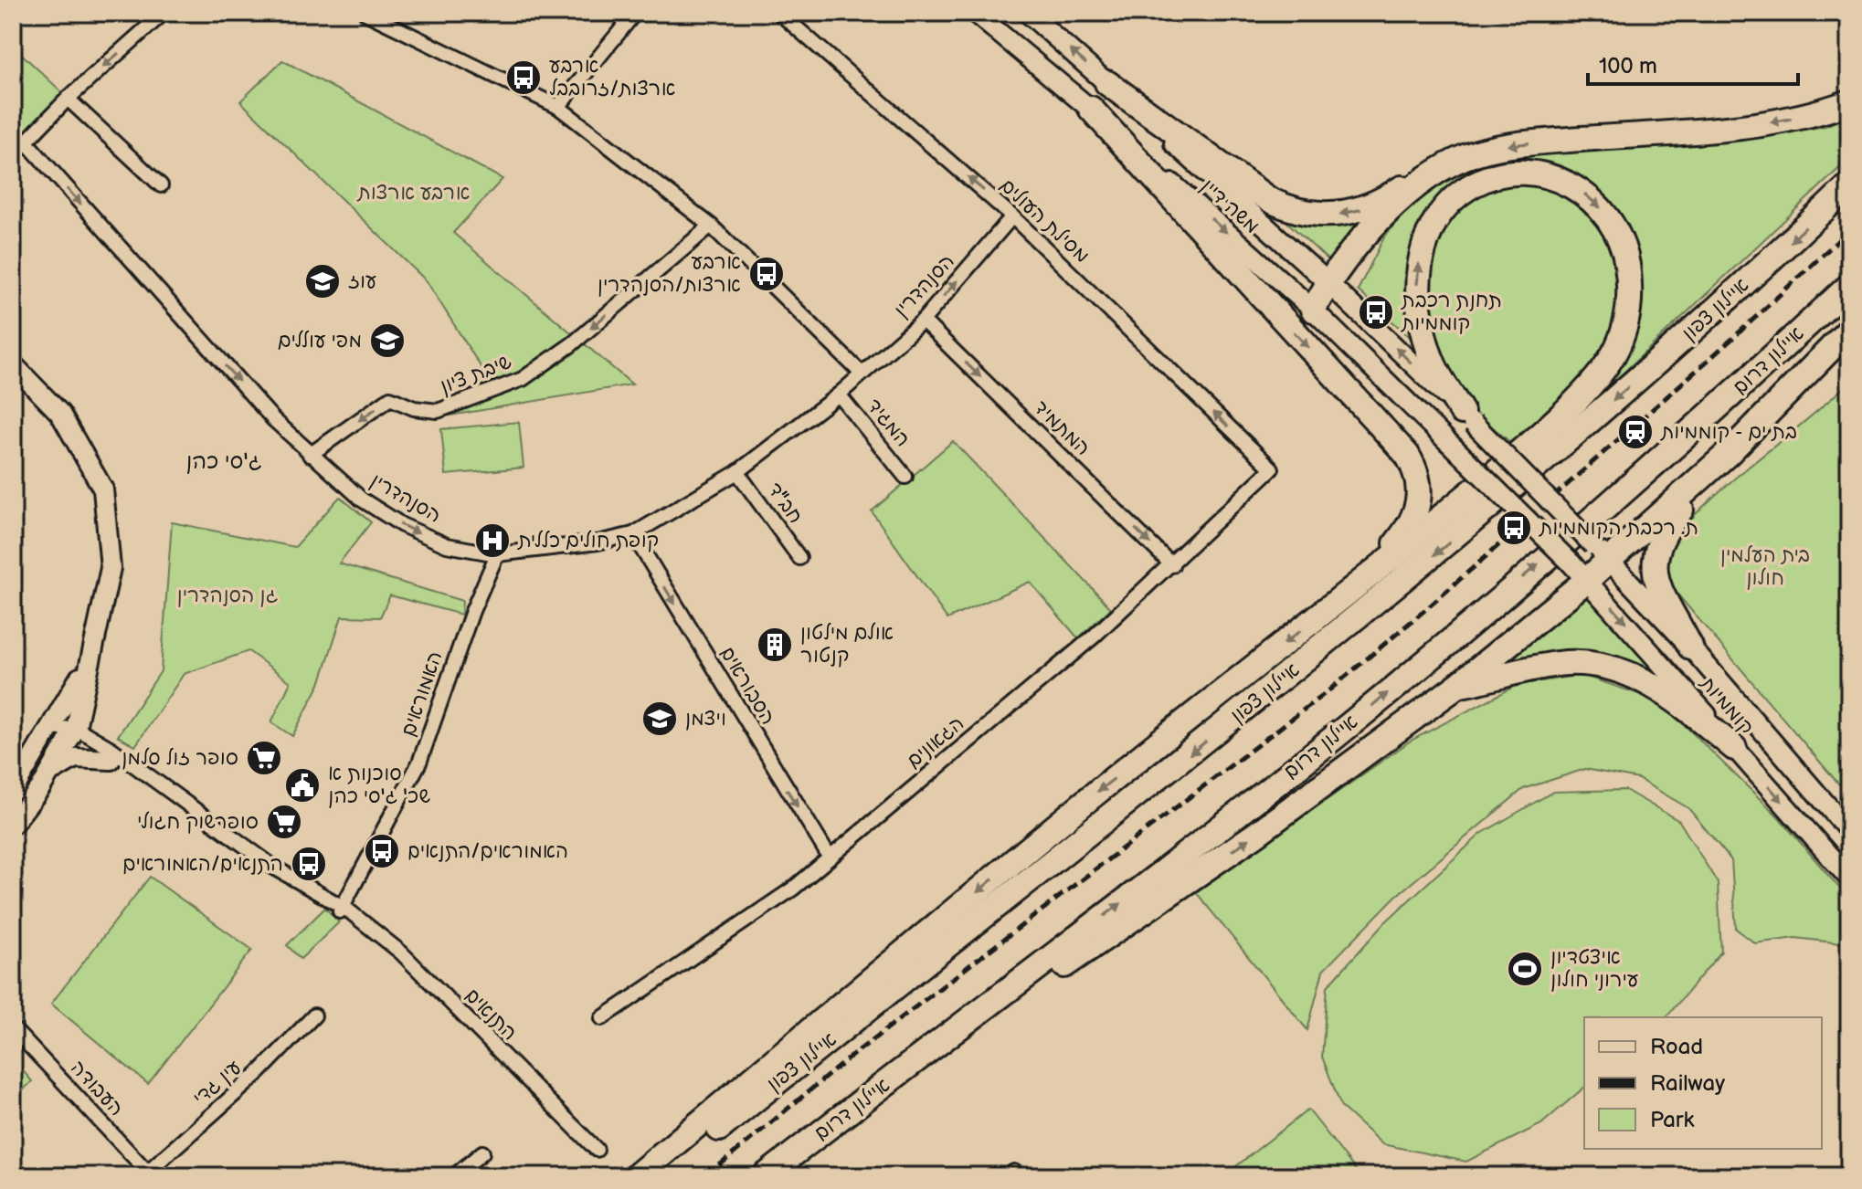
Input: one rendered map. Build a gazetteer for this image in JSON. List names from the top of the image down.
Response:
{
  "streets": {
    "highway": ["איילון צפון", "איילון דרום"],
    "main road": ["משה דיין", "קוממיות"],
    "street": [
      "מסילת העולים",
      "הסנהדרין",
      "שיבת ציון",
      "המגיד",
      "המתמיד",
      "חב\"ד",
      "הסבוראים",
      "האמוראים",
      "הגאונים",
      "התנאים",
      "עין גדי",
      "העבודה"
    ]
  },
  "crossings": [
    ["משה דיין", "קוממיות"],
    ["מסילת העולים", "הסנהדרין"],
    ["מסילת העולים", "הגאונים"],
    ["הסנהדרין", "שיבת ציון"],
    ["הסנהדרין", "המגיד"],
    ["הסנהדרין", "המתמיד"],
    ["הסנהדרין", "חב\"ד"],
    ["הסנהדרין", "הסבוראים"],
    ["הסנהדרין", "האמוראים"],
    ["המתמיד", "הגאונים"],
    ["הסבוראים", "הגאונים"],
    ["האמוראים", "התנאים"],
    ["עין גדי", "העבודה"]
  ],
  "one_way": [
    "מסילת העולים",
    "הסנהדרין",
    "שיבת ציון",
    "המתמיד",
    "הסבוראים"
  ],
  "districts": ["ג'סי כהן"],
  "parks": ["ארבע ארצות", "בית העלמין חולון", "גן הסנהדרין"],
  "places": {
    "bus stop": [
      "ארבע ארצות/זרובבל",
      "ארבע ארצות/הסנהדרין",
      "תחנת רכבת קוממיות",
      "ת. רכבת הקוממיות",
      "האמוראים/התנאים",
      "התנאים/האמוראים"
    ],
    "school or university": ["עוז", "מפי עוללים", "ויצמן"],
    "station": ["בת ים - קוממיות"],
    "hospital": ["קופת חולים כללית"],
    "building": ["אולם מילטון קנטור"],
    "supermarket": ["סופר זול סלמן", "סופרשוק חגולי"],
    "public building": ["סוכנות א שכ' ג'סי כהן"],
    "sports": ["איצטדיון עירוני חולון"]
  },
  "legend": ["Road", "Railway", "Park"],
  "scale_bar": "100 m"
}
